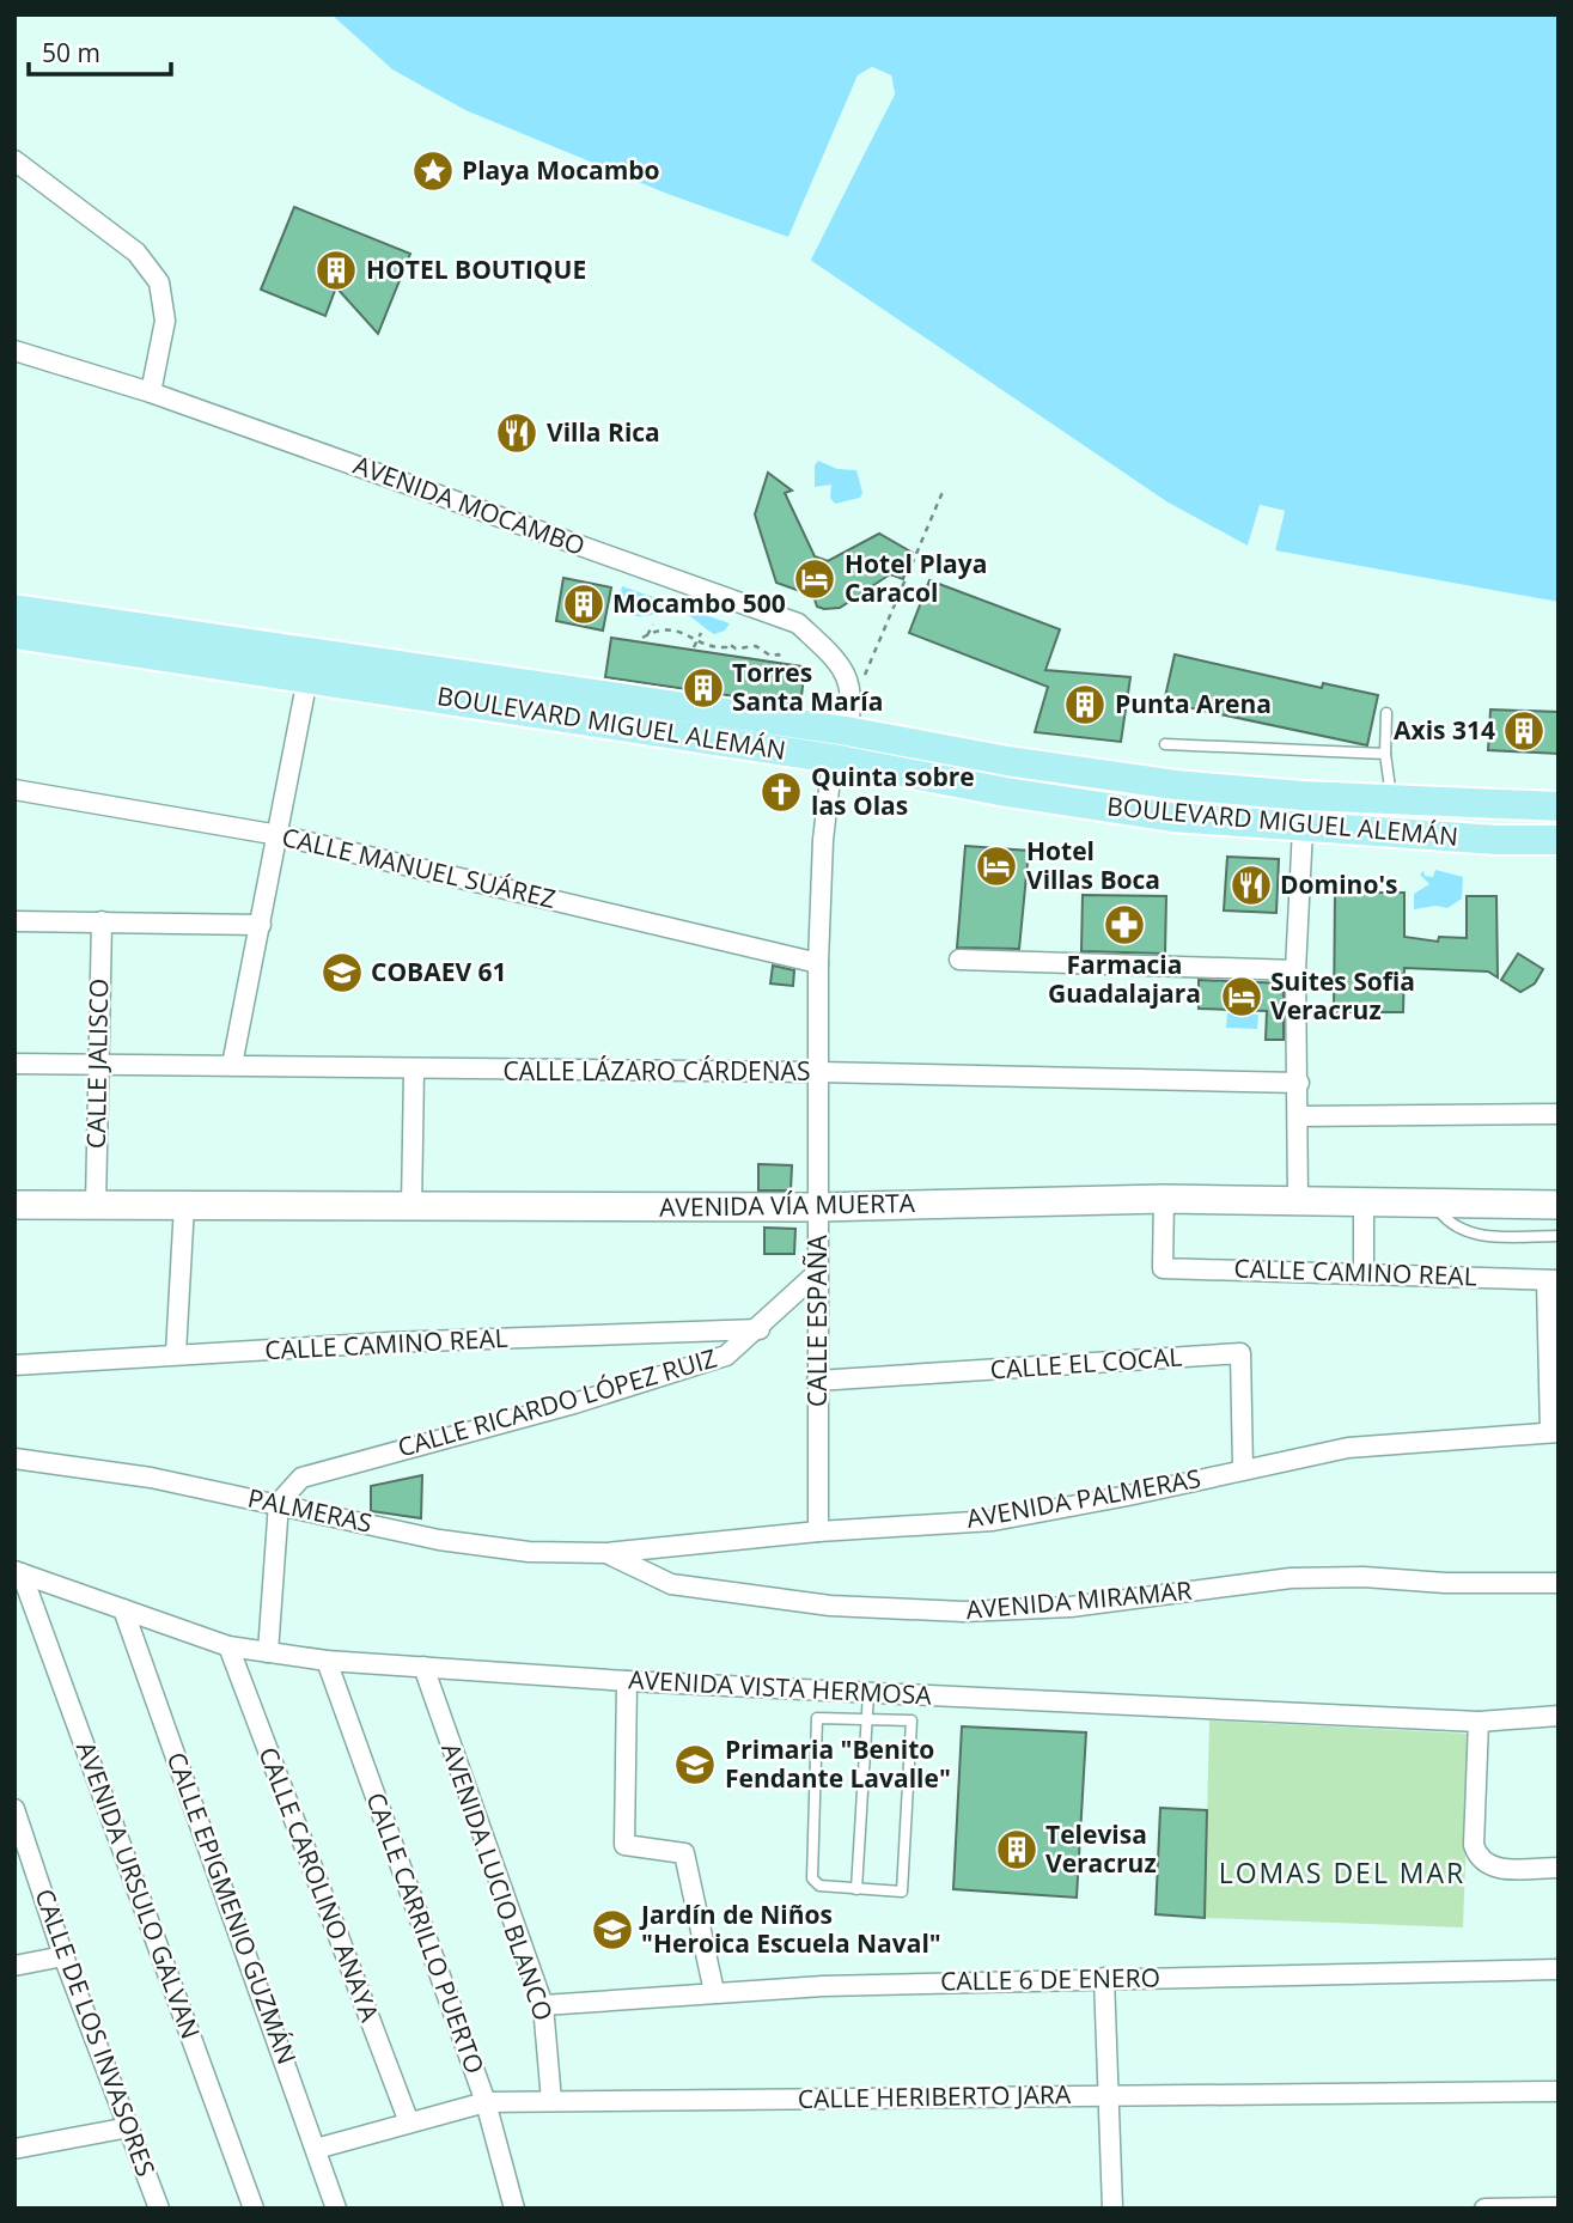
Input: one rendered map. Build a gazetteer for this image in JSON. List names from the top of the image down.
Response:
{
  "streets": {
    "main road": ["BOULEVARD MIGUEL ALEMÁN"],
    "street": [
      "AVENIDA MOCAMBO",
      "CALLE MANUEL SUÁREZ",
      "CALLE JALISCO",
      "CALLE LÁZARO CÁRDENAS",
      "AVENIDA VÍA MUERTA",
      "CALLE CAMINO REAL",
      "CALLE ESPAÑA",
      "CALLE EL COCAL",
      "CALLE RICARDO LÓPEZ RUIZ",
      "AVENIDA PALMERAS",
      "PALMERAS",
      "AVENIDA MIRAMAR",
      "AVENIDA VISTA HERMOSA",
      "AVENIDA LUCIO BLANCO",
      "CALLE CAROLINO ANAYA",
      "AVENIDA URSULO GALVAN",
      "CALLE EPIGMENIO GUZMÁN",
      "CALLE CARRILLO PUERTO",
      "CALLE 6 DE ENERO",
      "CALLE DE LOS INVASORES",
      "CALLE HERIBERTO JARA"
    ]
  },
  "crossings": [
    ["BOULEVARD MIGUEL ALEMÁN", "CALLE ESPAÑA"],
    ["CALLE MANUEL SUÁREZ", "CALLE ESPAÑA"],
    ["CALLE JALISCO", "CALLE LÁZARO CÁRDENAS"],
    ["CALLE JALISCO", "AVENIDA VÍA MUERTA"],
    ["CALLE LÁZARO CÁRDENAS", "CALLE ESPAÑA"],
    ["AVENIDA VÍA MUERTA", "CALLE CAMINO REAL"],
    ["AVENIDA VÍA MUERTA", "CALLE ESPAÑA"],
    ["CALLE CAMINO REAL", "CALLE RICARDO LÓPEZ RUIZ"],
    ["CALLE ESPAÑA", "CALLE EL COCAL"],
    ["CALLE ESPAÑA", "CALLE RICARDO LÓPEZ RUIZ"],
    ["CALLE ESPAÑA", "AVENIDA PALMERAS"],
    ["CALLE EL COCAL", "AVENIDA PALMERAS"],
    ["CALLE RICARDO LÓPEZ RUIZ", "PALMERAS"],
    ["AVENIDA PALMERAS", "PALMERAS"],
    ["AVENIDA PALMERAS", "AVENIDA MIRAMAR"],
    ["PALMERAS", "AVENIDA MIRAMAR"],
    ["AVENIDA VISTA HERMOSA", "AVENIDA LUCIO BLANCO"],
    ["AVENIDA VISTA HERMOSA", "CALLE CAROLINO ANAYA"],
    ["AVENIDA VISTA HERMOSA", "AVENIDA URSULO GALVAN"],
    ["AVENIDA VISTA HERMOSA", "CALLE EPIGMENIO GUZMÁN"],
    ["AVENIDA VISTA HERMOSA", "CALLE CARRILLO PUERTO"],
    ["AVENIDA LUCIO BLANCO", "CALLE 6 DE ENERO"],
    ["AVENIDA LUCIO BLANCO", "CALLE HERIBERTO JARA"],
    ["CALLE CAROLINO ANAYA", "CALLE HERIBERTO JARA"],
    ["CALLE EPIGMENIO GUZMÁN", "CALLE HERIBERTO JARA"],
    ["CALLE CARRILLO PUERTO", "CALLE HERIBERTO JARA"]
  ],
  "districts": ["LOMAS DEL MAR"],
  "places": {
    "place": ["Playa Mocambo"],
    "building": [
      "HOTEL BOUTIQUE",
      "Mocambo 500",
      "Torres Santa María",
      "Punta Arena",
      "Axis 314",
      "Televisa Veracruz"
    ],
    "restaurant": ["Villa Rica", "Domino's"],
    "hotel": ["Hotel Playa Caracol", "Hotel Villas Boca", "Suites Sofia Veracruz"],
    "church": ["Quinta sobre las Olas"],
    "pharmacy": ["Farmacia Guadalajara"],
    "school or university": ["COBAEV 61", "Primaria \"Benito Fendante Lavalle\"", "Jardín de Niños \"Heroica Escuela Naval\""]
  },
  "scale_bar": "50 m"
}
